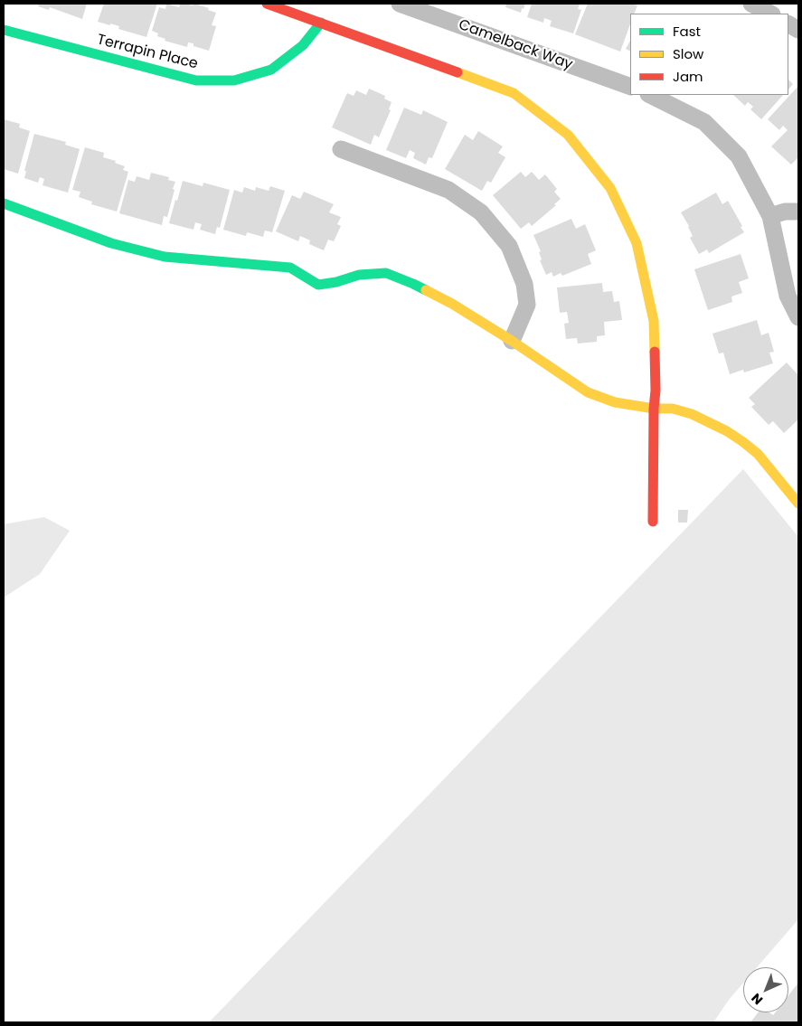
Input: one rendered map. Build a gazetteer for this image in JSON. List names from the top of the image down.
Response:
{
  "streets": {
    "street": ["Camelback Way", "Terrapin Place"]
  },
  "legend": ["Fast", "Slow", "Jam"],
  "north": "bottom left"
}
